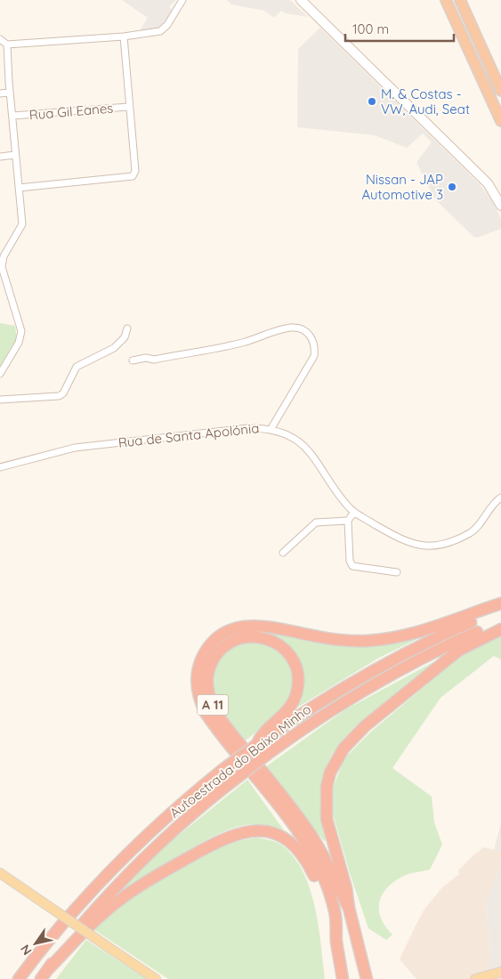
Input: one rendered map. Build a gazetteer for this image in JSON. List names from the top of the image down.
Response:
{
  "streets": {
    "highway": ["A 11", "Autoestrada do Baixo Minho"],
    "street": ["Rua Gil Eanes", "Rua de Santa Apolónia"]
  },
  "crossings": [
    ["A 11", "Autoestrada do Baixo Minho"]
  ],
  "places": ["M. & Costas - VW, Audi, Seat", "Nissan - JAP Automotive 3"],
  "scale_bar": "100 m",
  "north": "bottom left"
}
